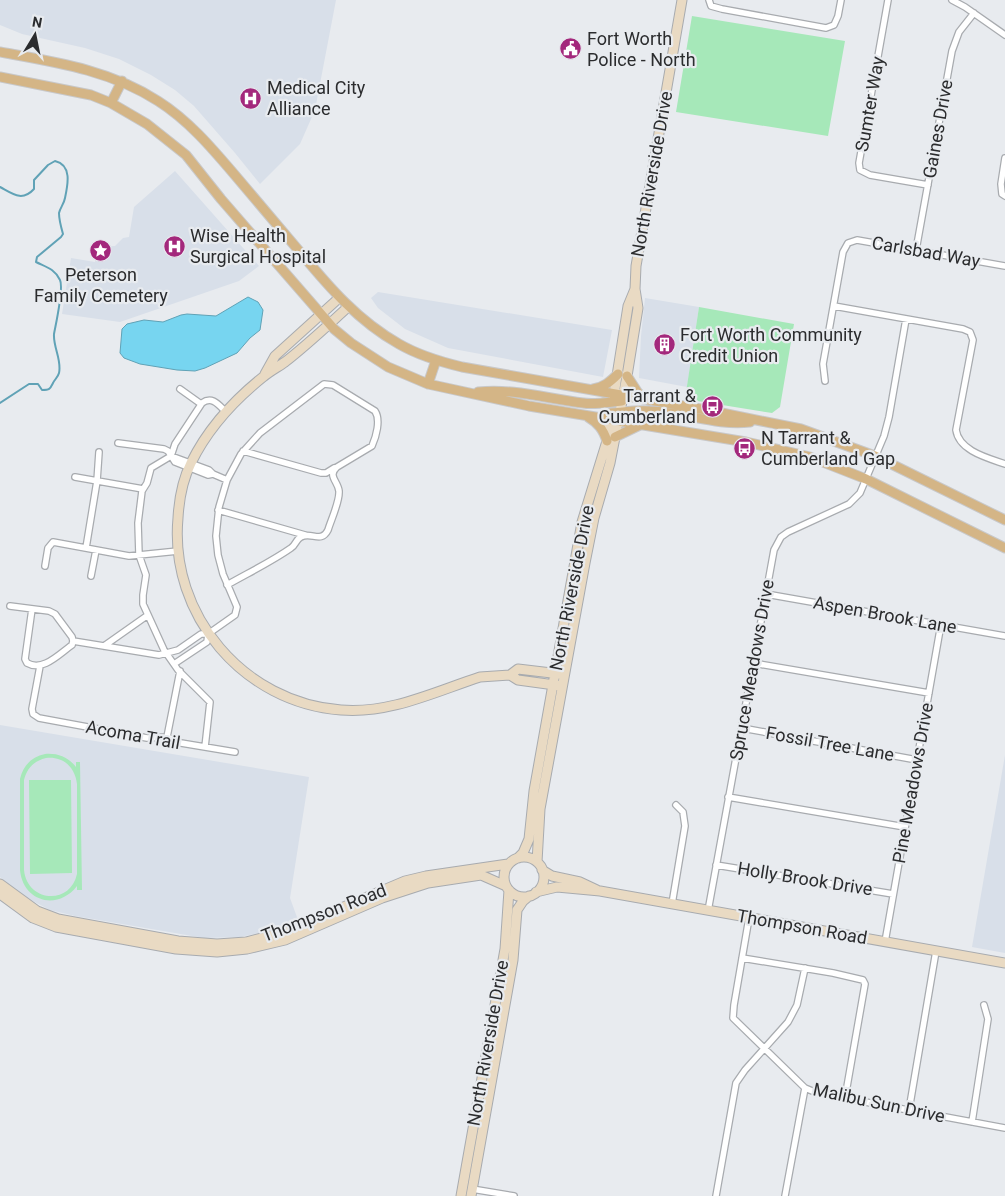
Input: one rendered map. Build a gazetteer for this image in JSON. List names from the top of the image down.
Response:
{
  "streets": {
    "street": [
      "Sumter Way",
      "Gaines Drive",
      "North Riverside Drive",
      "Carlsbad Way",
      "Aspen Brook Lane",
      "Spruce Meadows Drive",
      "Acoma Trail",
      "Fossil Tree Lane",
      "Pine Meadows Drive",
      "Holly Brook Drive",
      "Thompson Road",
      "Malibu Sun Drive"
    ]
  },
  "crossings": [
    ["Sumter Way", "Gaines Drive"],
    ["Gaines Drive", "Carlsbad Way"],
    ["North Riverside Drive", "Thompson Road"],
    ["Aspen Brook Lane", "Spruce Meadows Drive"],
    ["Aspen Brook Lane", "Pine Meadows Drive"],
    ["Spruce Meadows Drive", "Fossil Tree Lane"],
    ["Spruce Meadows Drive", "Holly Brook Drive"],
    ["Spruce Meadows Drive", "Thompson Road"],
    ["Fossil Tree Lane", "Pine Meadows Drive"],
    ["Pine Meadows Drive", "Holly Brook Drive"],
    ["Pine Meadows Drive", "Thompson Road"],
    ["Thompson Road", "Malibu Sun Drive"]
  ],
  "places": {
    "public building": ["Fort Worth Police - North"],
    "hospital": ["Medical City Alliance", "Wise Health Surgical Hospital"],
    "place": ["Peterson Family Cemetery"],
    "building": ["Fort Worth Community Credit Union"],
    "bus stop": ["Tarrant & Cumberland", "N Tarrant & Cumberland Gap"]
  },
  "north": "top"
}
